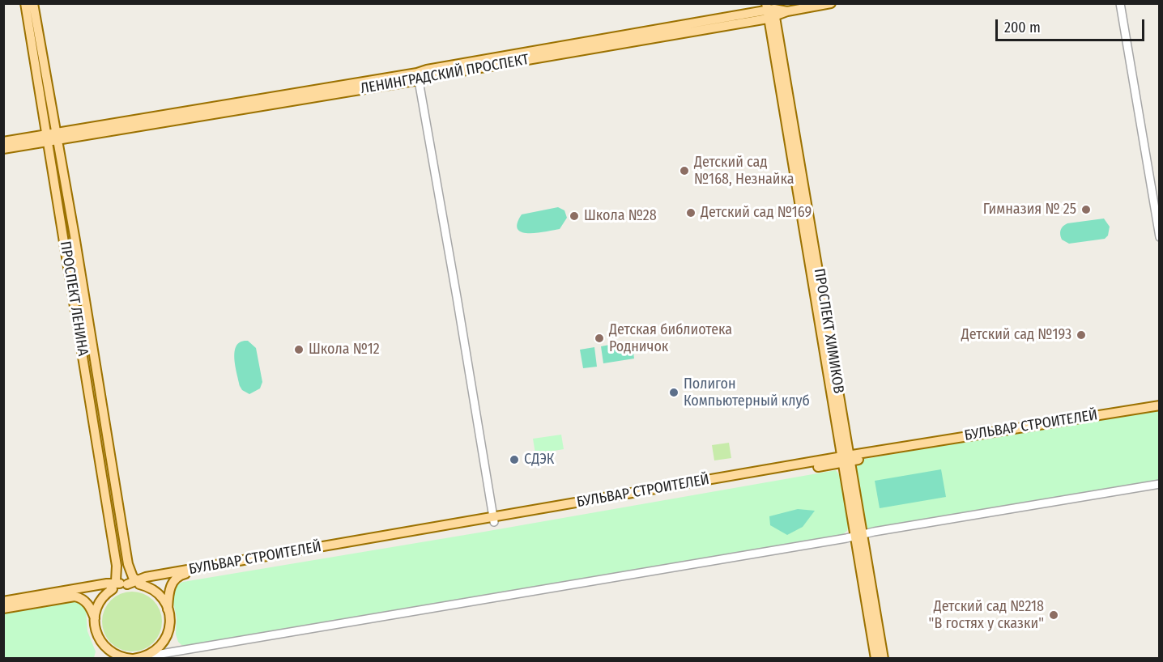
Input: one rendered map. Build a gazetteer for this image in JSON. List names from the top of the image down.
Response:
{
  "streets": {
    "main road": [
      "ЛЕНИНГРАДСКИЙ ПРОСПЕКТ",
      "ПРОСПЕКТ ЛЕНИНА",
      "ПРОСПЕКТ ХИМИКОВ",
      "БУЛЬВАР СТРОИТЕЛЕЙ"
    ]
  },
  "crossings": [
    ["ЛЕНИНГРАДСКИЙ ПРОСПЕКТ", "ПРОСПЕКТ ЛЕНИНА"],
    ["ЛЕНИНГРАДСКИЙ ПРОСПЕКТ", "ПРОСПЕКТ ХИМИКОВ"],
    ["ПРОСПЕКТ ЛЕНИНА", "БУЛЬВАР СТРОИТЕЛЕЙ"],
    ["ПРОСПЕКТ ХИМИКОВ", "БУЛЬВАР СТРОИТЕЛЕЙ"]
  ],
  "places": [
    "Детский сад №168, Незнайка",
    "Гимназия № 25",
    "Детский сад №169",
    "Школа №28",
    "Детский сад №193",
    "Детская библиотека Родничок",
    "Школа №12",
    "Полигон Компьютерный клуб",
    "СДЭК",
    "Детский сад №218 \"В гостях у сказки\""
  ],
  "scale_bar": "200 m"
}
